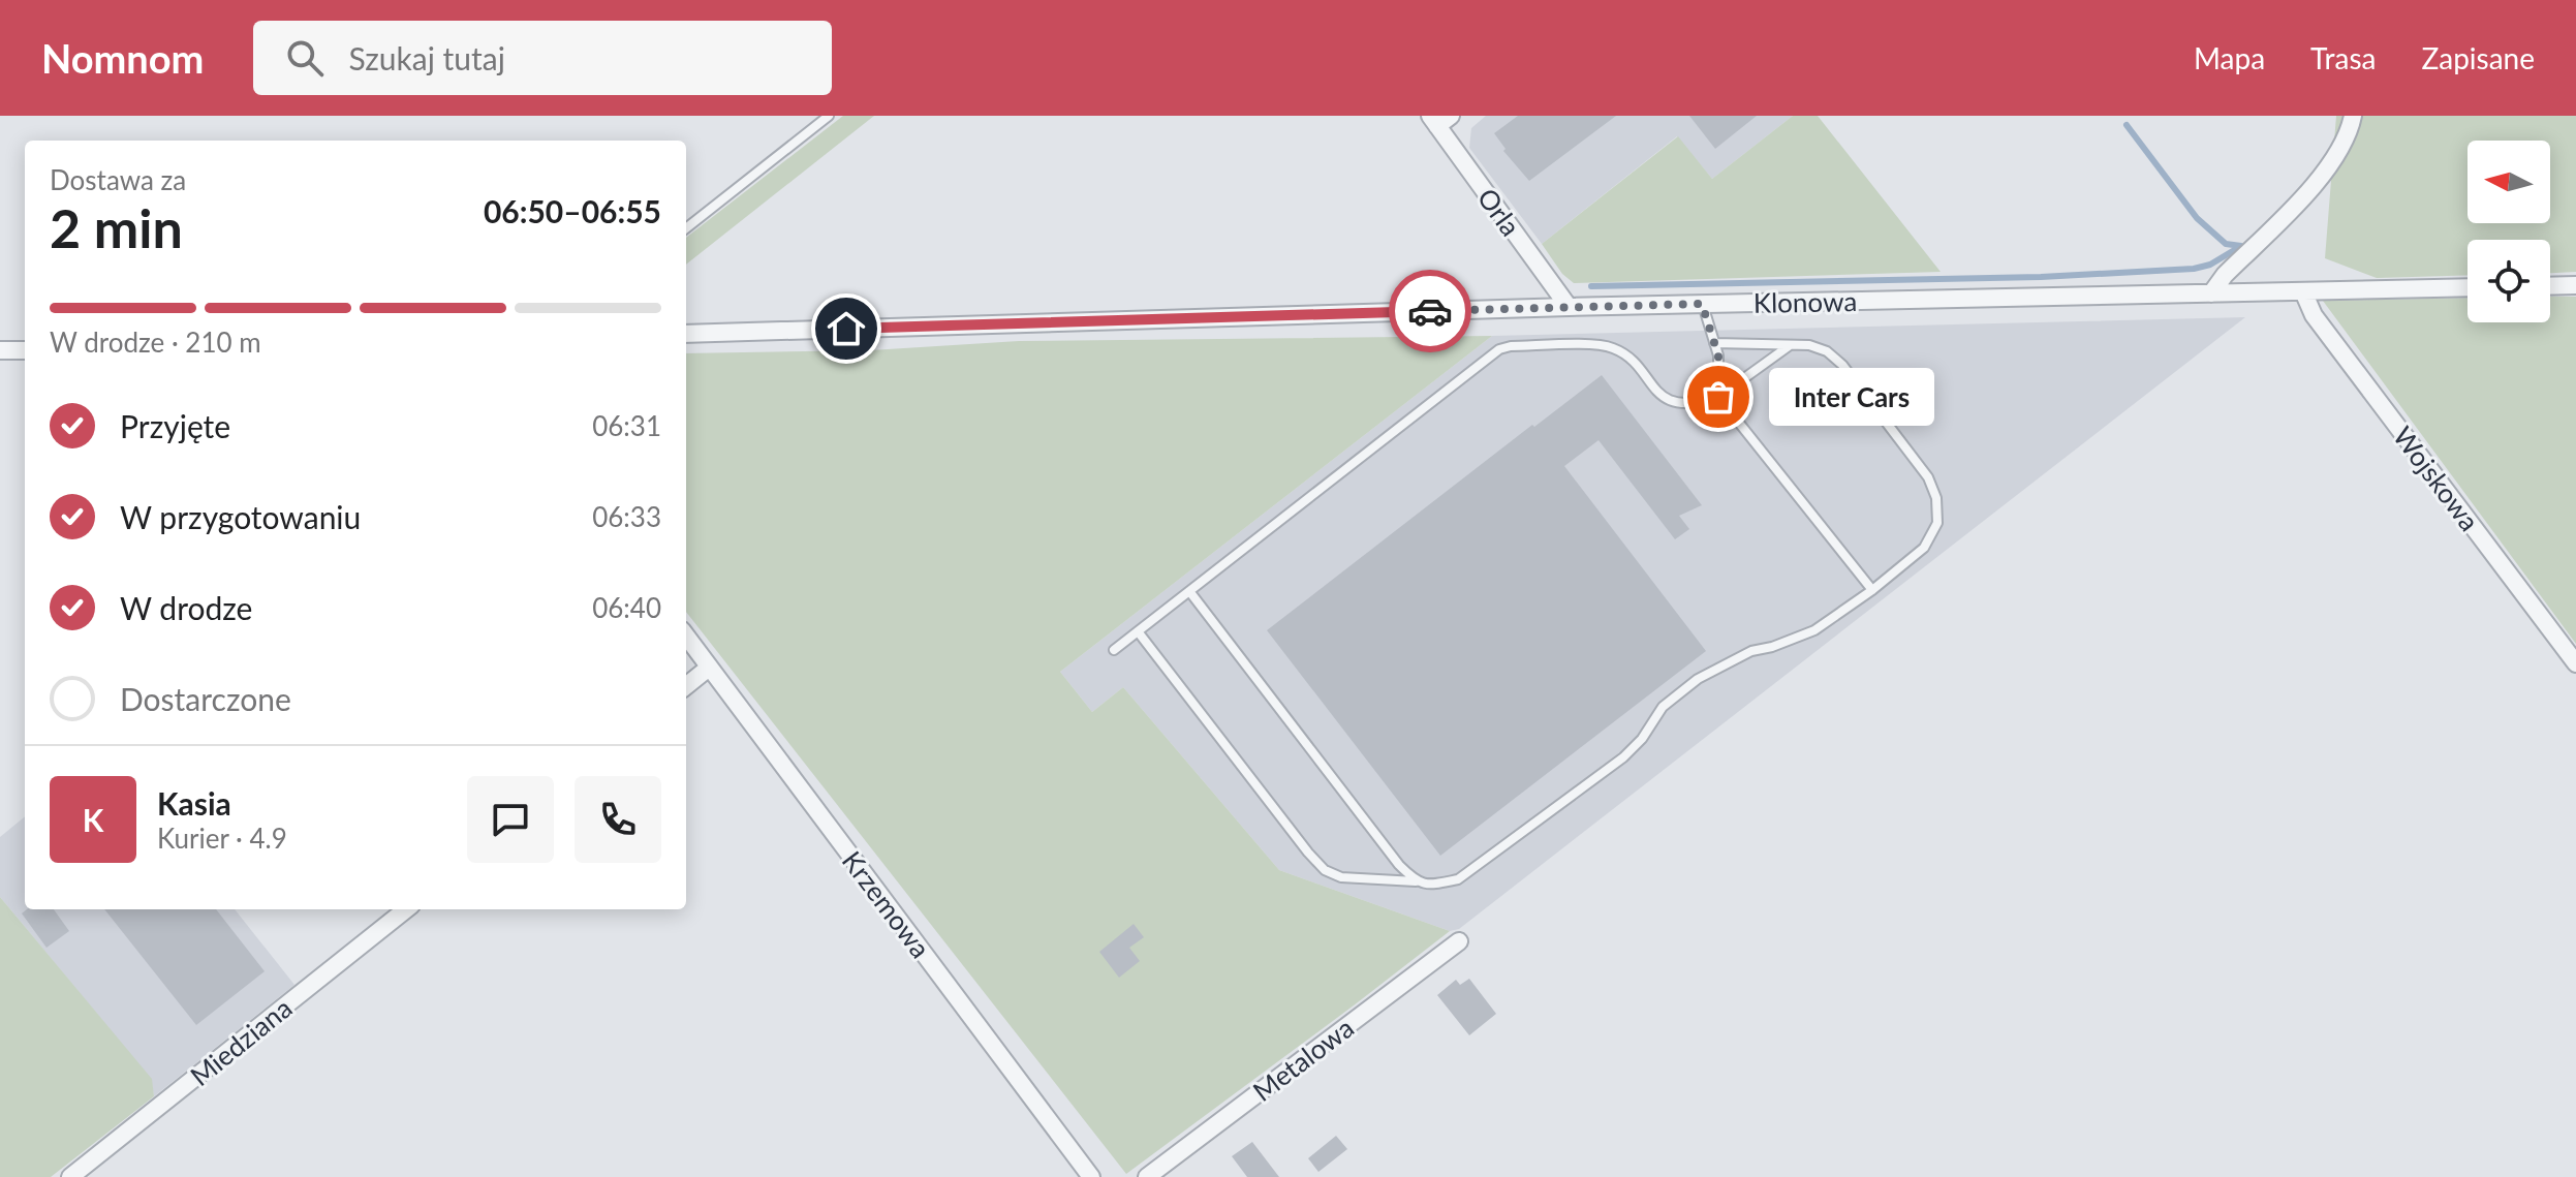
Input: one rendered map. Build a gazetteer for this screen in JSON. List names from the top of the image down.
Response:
{
  "streets": {
    "street": [
      "Orla",
      "Klonowa",
      "Wojskowa",
      "Krzemowa",
      "Miedziana",
      "Metalowa"
    ]
  },
  "crossings": [
    ["Orla", "Klonowa"],
    ["Klonowa", "Wojskowa"]
  ],
  "places": ["Inter Cars"],
  "north": "left",
  "page": {
    "header": "Nomnom",
    "search": "Szukaj tutaj",
    "nav": ["Mapa", "Trasa", "Zapisane"],
    "heading": ["2 min", "Dostawa za", "06:50–06:55"],
    "panel": ["Kasia", "Kurier · 4.9"],
    "bar": "W drodze · 210 m",
    "bubble": "Inter Cars",
    "list": [
      ["Przyjęte", "06:31"],
      ["W przygotowaniu", "06:33"],
      ["W drodze", "06:40"],
      "Dostarczone"
    ],
    "round": "K"
  }
}
